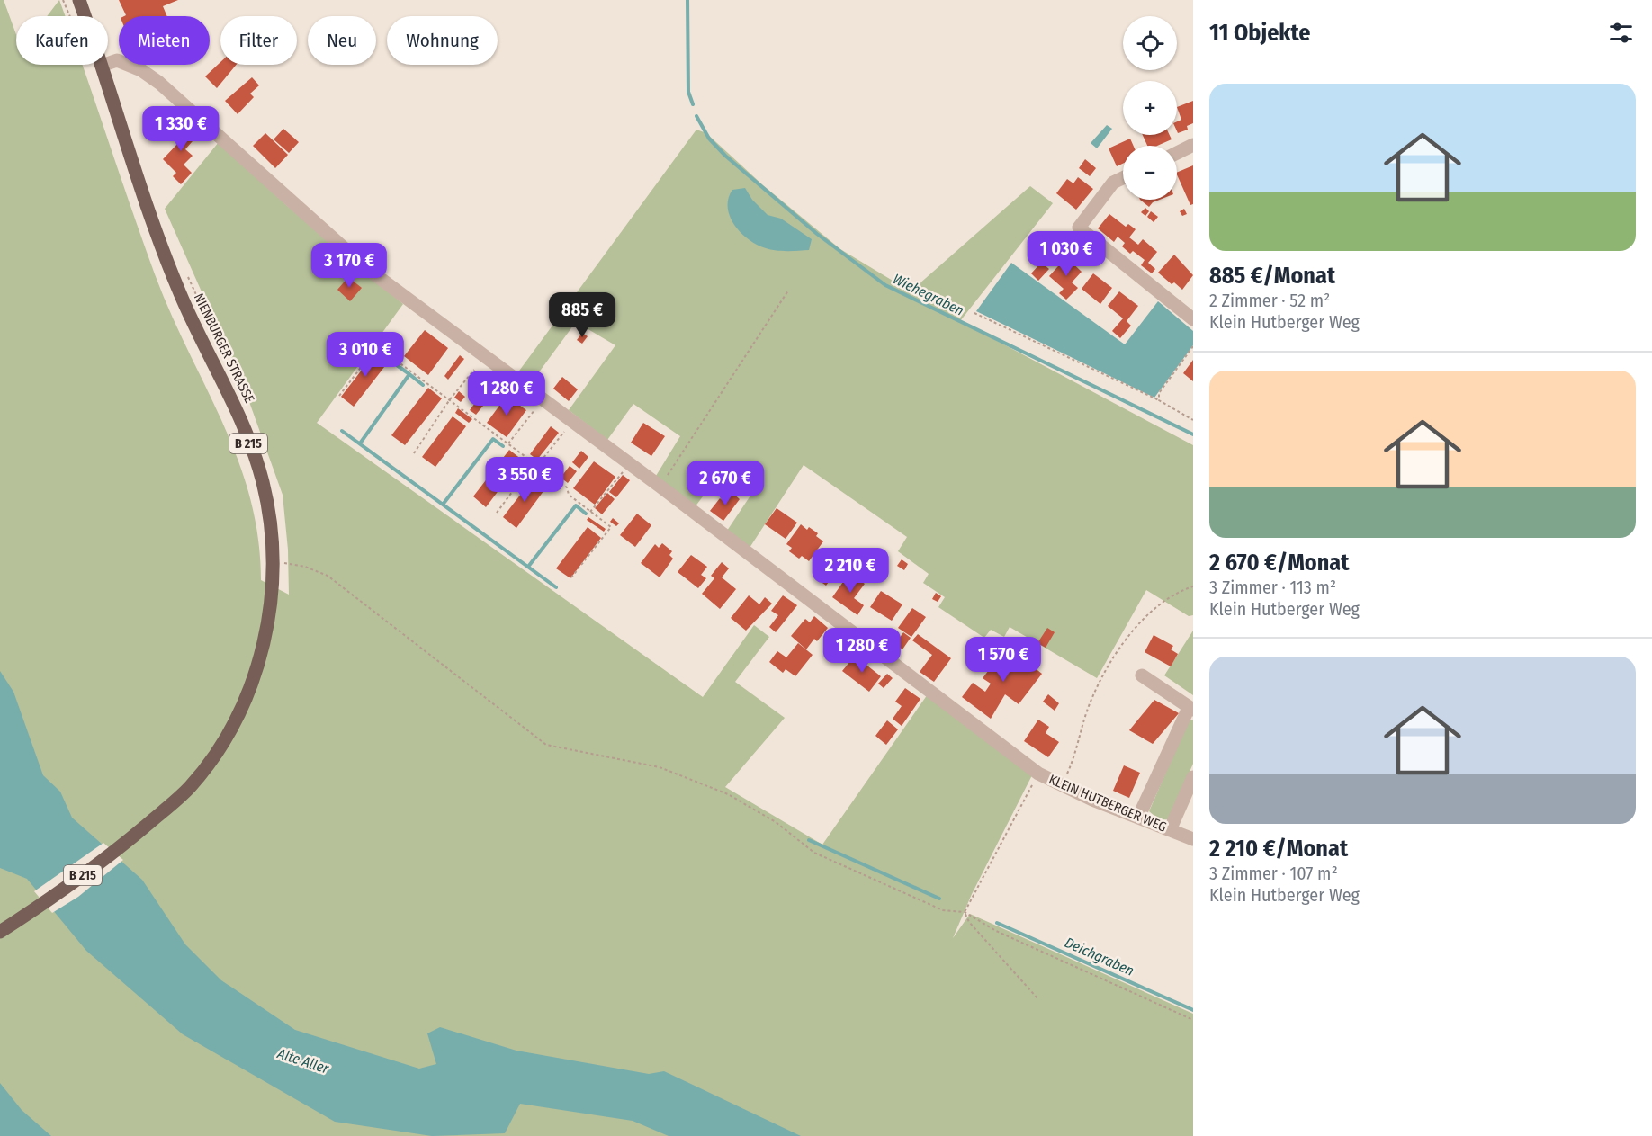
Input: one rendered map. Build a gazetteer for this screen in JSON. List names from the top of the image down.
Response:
{
  "streets": {
    "main road": ["NIENBURGER STRASSE", "B 215"],
    "street": ["KLEIN HUTBERGER WEG"]
  },
  "crossings": [
    ["NIENBURGER STRASSE", "KLEIN HUTBERGER WEG"]
  ],
  "water": ["Wiehegraben", "Deichgraben", "Alte Aller"],
  "page": {
    "heading": "11 Objekte",
    "map_buttons": ["+", "−"],
    "chip": [
      "Kaufen",
      "Mieten",
      "Filter",
      "Neu",
      "Wohnung"
    ],
    "list": [
      {
        "name": "885 €/Monat",
        "note": "2 Zimmer · 52 m² · Klein Hutberger Weg"
      },
      {
        "name": "2 670 €/Monat",
        "note": "3 Zimmer · 113 m² · Klein Hutberger Weg"
      },
      {
        "name": "2 210 €/Monat",
        "note": "3 Zimmer · 107 m² · Klein Hutberger Weg"
      }
    ],
    "price": [
      "1 330 €",
      "1 030 €",
      "3 170 €",
      "885 €",
      "3 010 €",
      "1 280 €",
      "3 550 €",
      "2 670 €",
      "2 210 €",
      "1 280 €",
      "1 570 €"
    ]
  }
}
